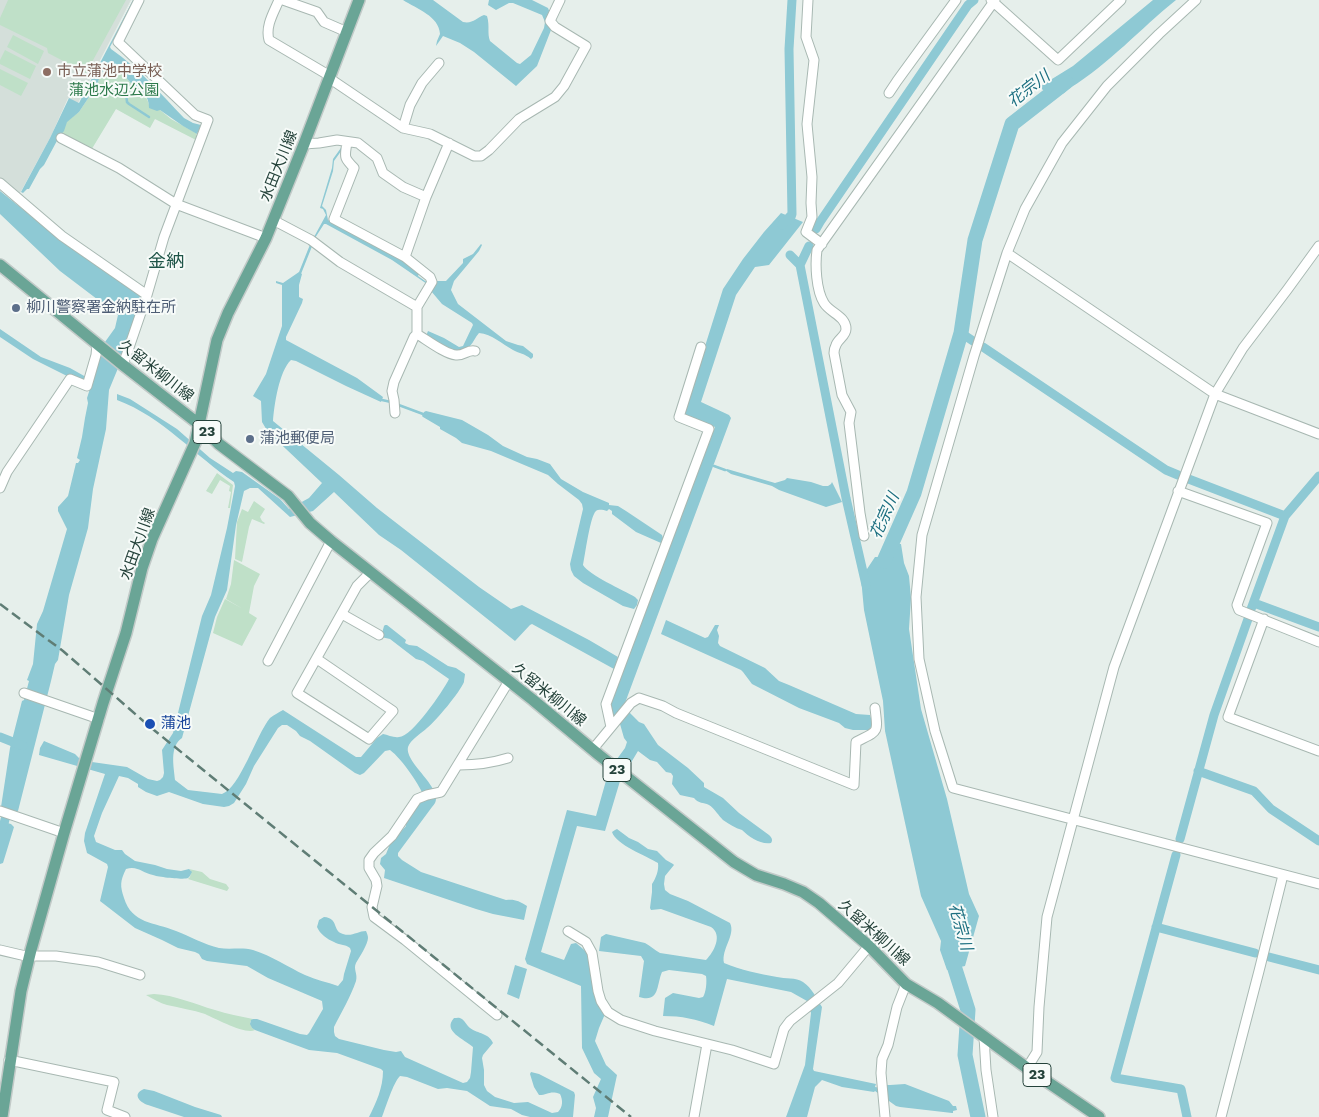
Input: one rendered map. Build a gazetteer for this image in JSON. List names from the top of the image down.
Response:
{
  "streets": {
    "main road": ["水田大川線", "久留米柳川線", "23"]
  },
  "crossings": [
    ["水田大川線", "久留米柳川線"]
  ],
  "districts": ["金納"],
  "water": ["花宗川"],
  "parks": ["蒲池水辺公園"],
  "places": [
    "市立蒲池中学校",
    "柳川警察署金納駐在所",
    "蒲池郵便局",
    "蒲池"
  ]
}
